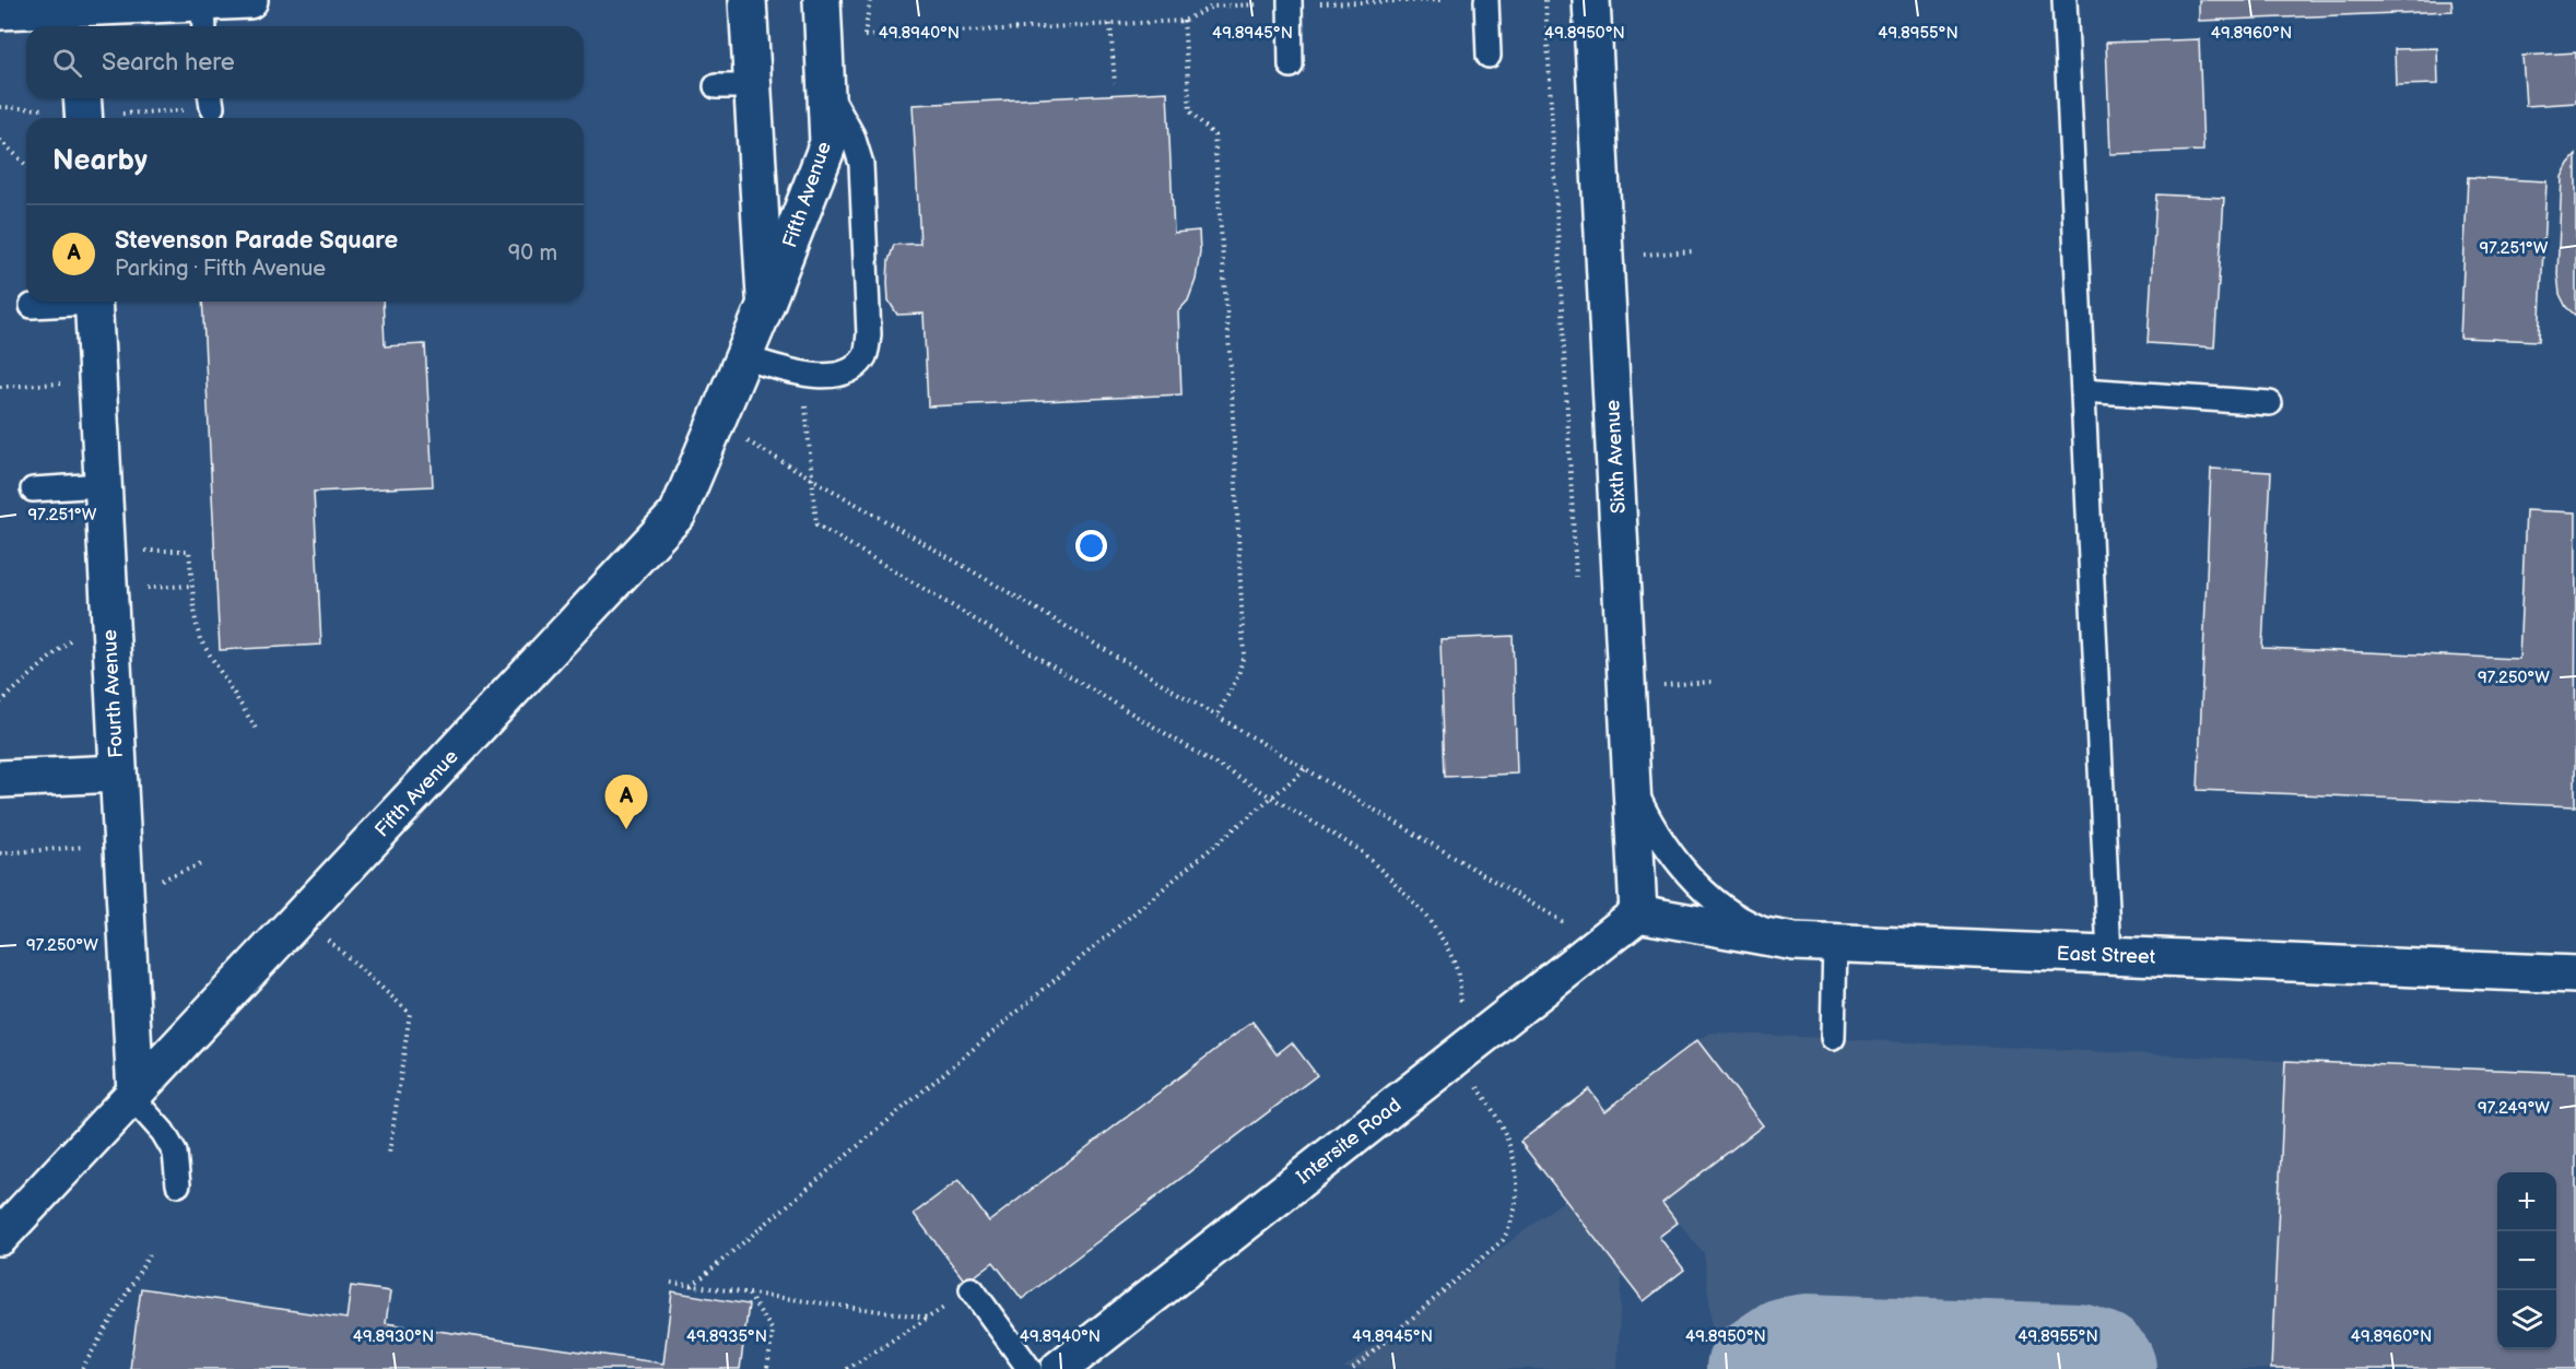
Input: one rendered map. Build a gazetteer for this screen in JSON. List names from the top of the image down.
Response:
{
  "streets": {
    "street": [
      "Fifth Avenue",
      "Sixth Avenue",
      "Fourth Avenue",
      "East Street",
      "Intersite Road"
    ]
  },
  "crossings": [
    ["Fifth Avenue", "Fourth Avenue"],
    ["Sixth Avenue", "East Street"],
    ["Sixth Avenue", "Intersite Road"],
    ["East Street", "Intersite Road"]
  ],
  "page": {
    "search": "Search here",
    "heading": "Nearby",
    "list": [
      {
        "mark": "A",
        "name": "Stevenson Parade Square",
        "note": "Parking · Fifth Avenue",
        "value": "90 m"
      }
    ],
    "pins": "A",
    "map_buttons": ["+", "−"]
  },
  "coordinates": [
    "49.8940°N",
    "49.8945°N",
    "49.8950°N",
    "49.8955°N",
    "49.8960°N",
    "97.251°W",
    "97.250°W",
    "97.249°W",
    "49.8930°N",
    "49.8935°N"
  ]
}
